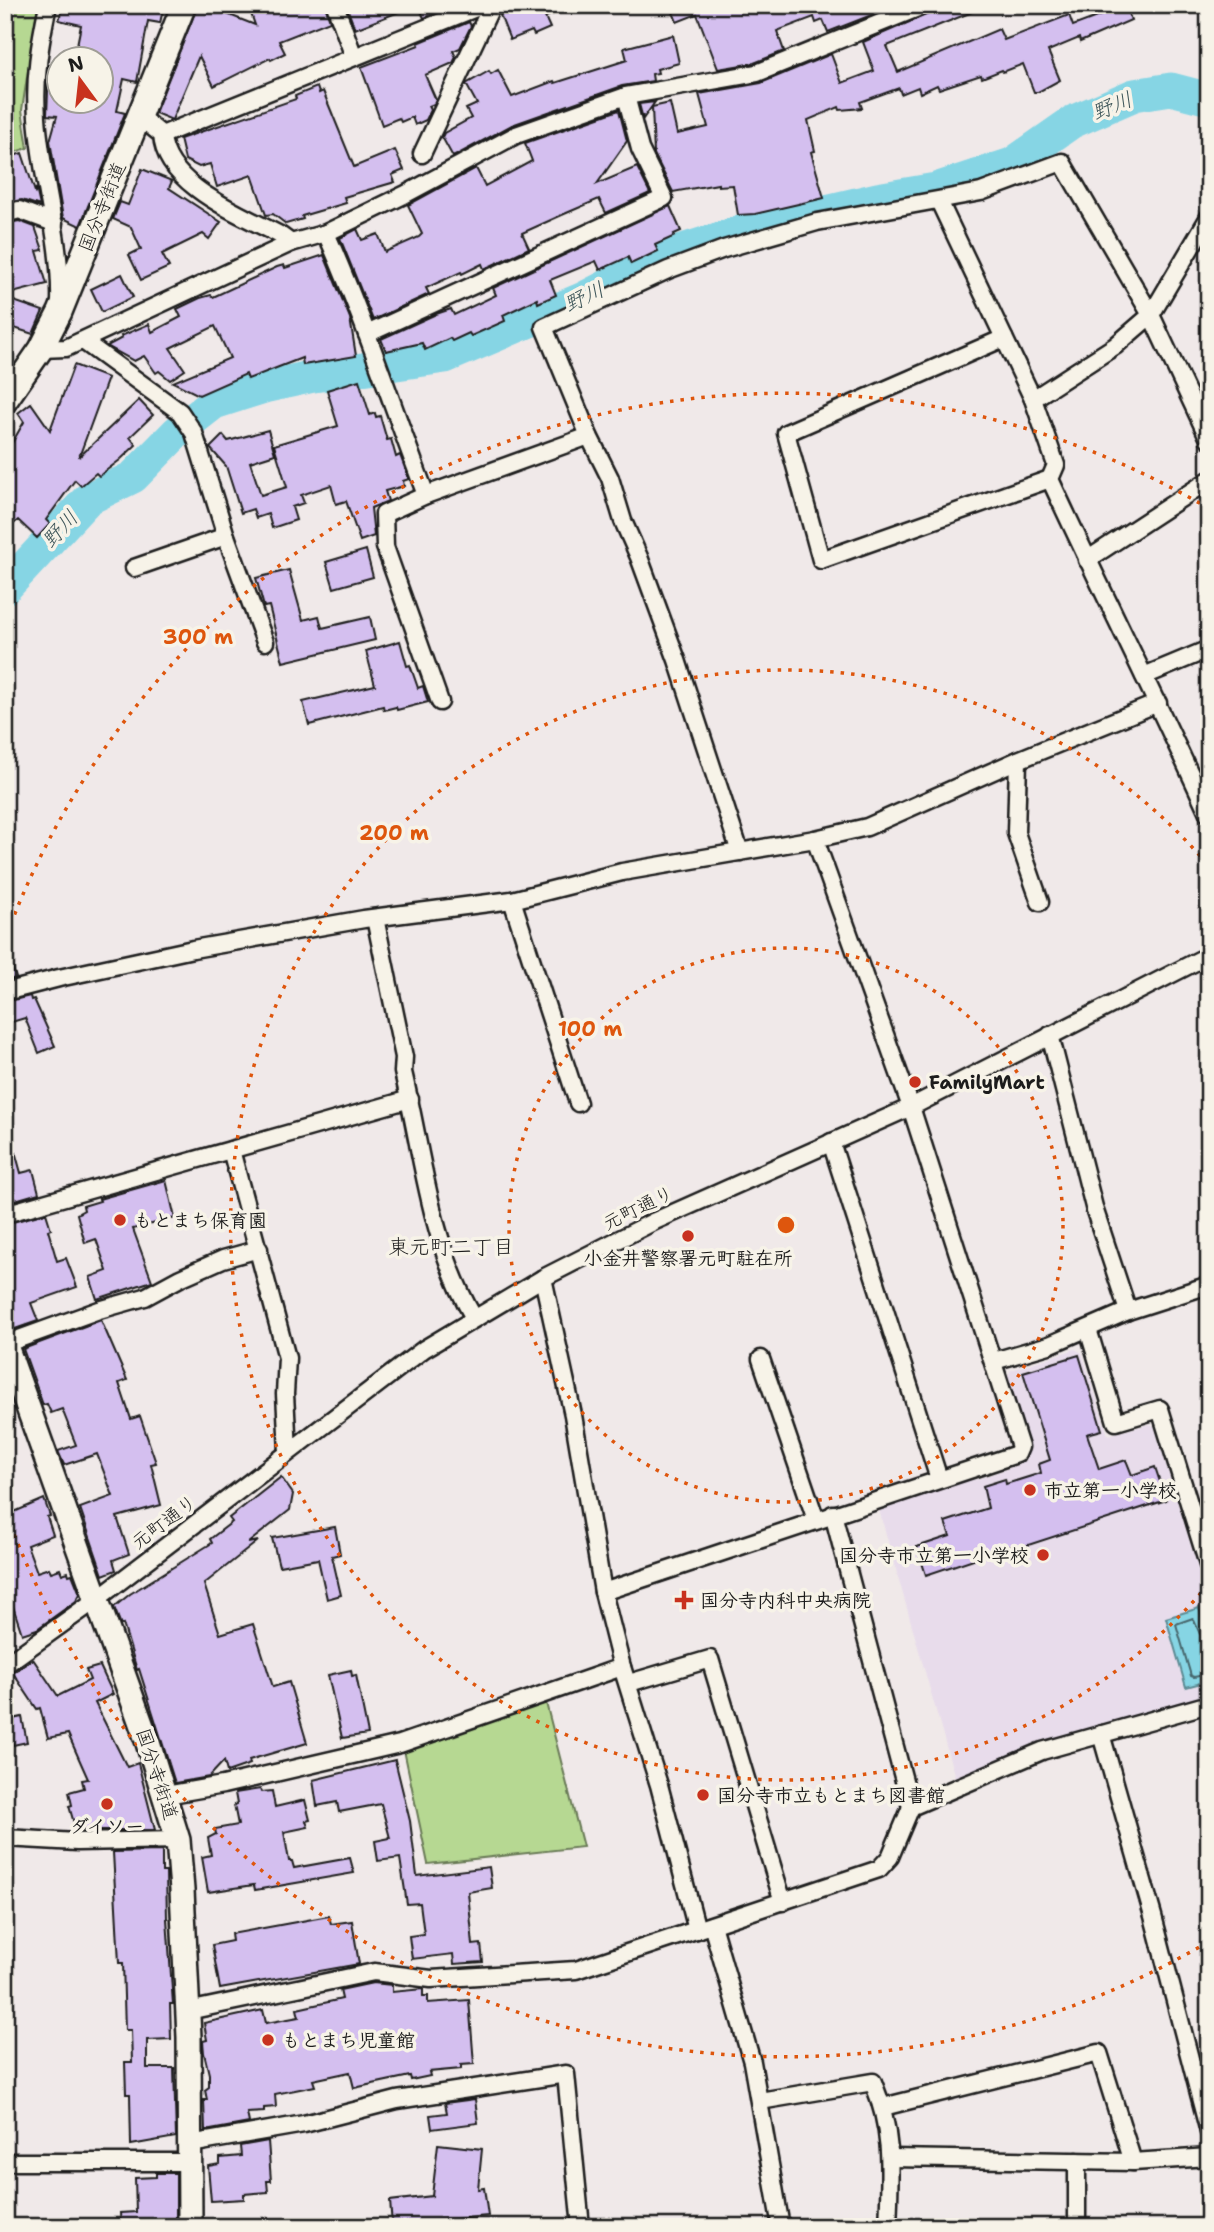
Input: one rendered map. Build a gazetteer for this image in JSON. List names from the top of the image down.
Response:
{
  "streets": {
    "main road": ["国分寺街道"],
    "street": ["元町通り"]
  },
  "crossings": [
    ["国分寺街道", "元町通り"]
  ],
  "districts": ["東元町二丁目"],
  "water": ["野川"],
  "places": {
    "other": [
      "FamilyMart",
      "もとまち保育園",
      "小金井警察署元町駐在所",
      "市立第一小学校",
      "国分寺市立第一小学校",
      "国分寺市立もとまち図書館",
      "ダイソー",
      "もとまち児童館"
    ],
    "health": ["国分寺内科中央病院"]
  },
  "north": "top",
  "rings": ["300 m", "200 m", "100 m"]
}
